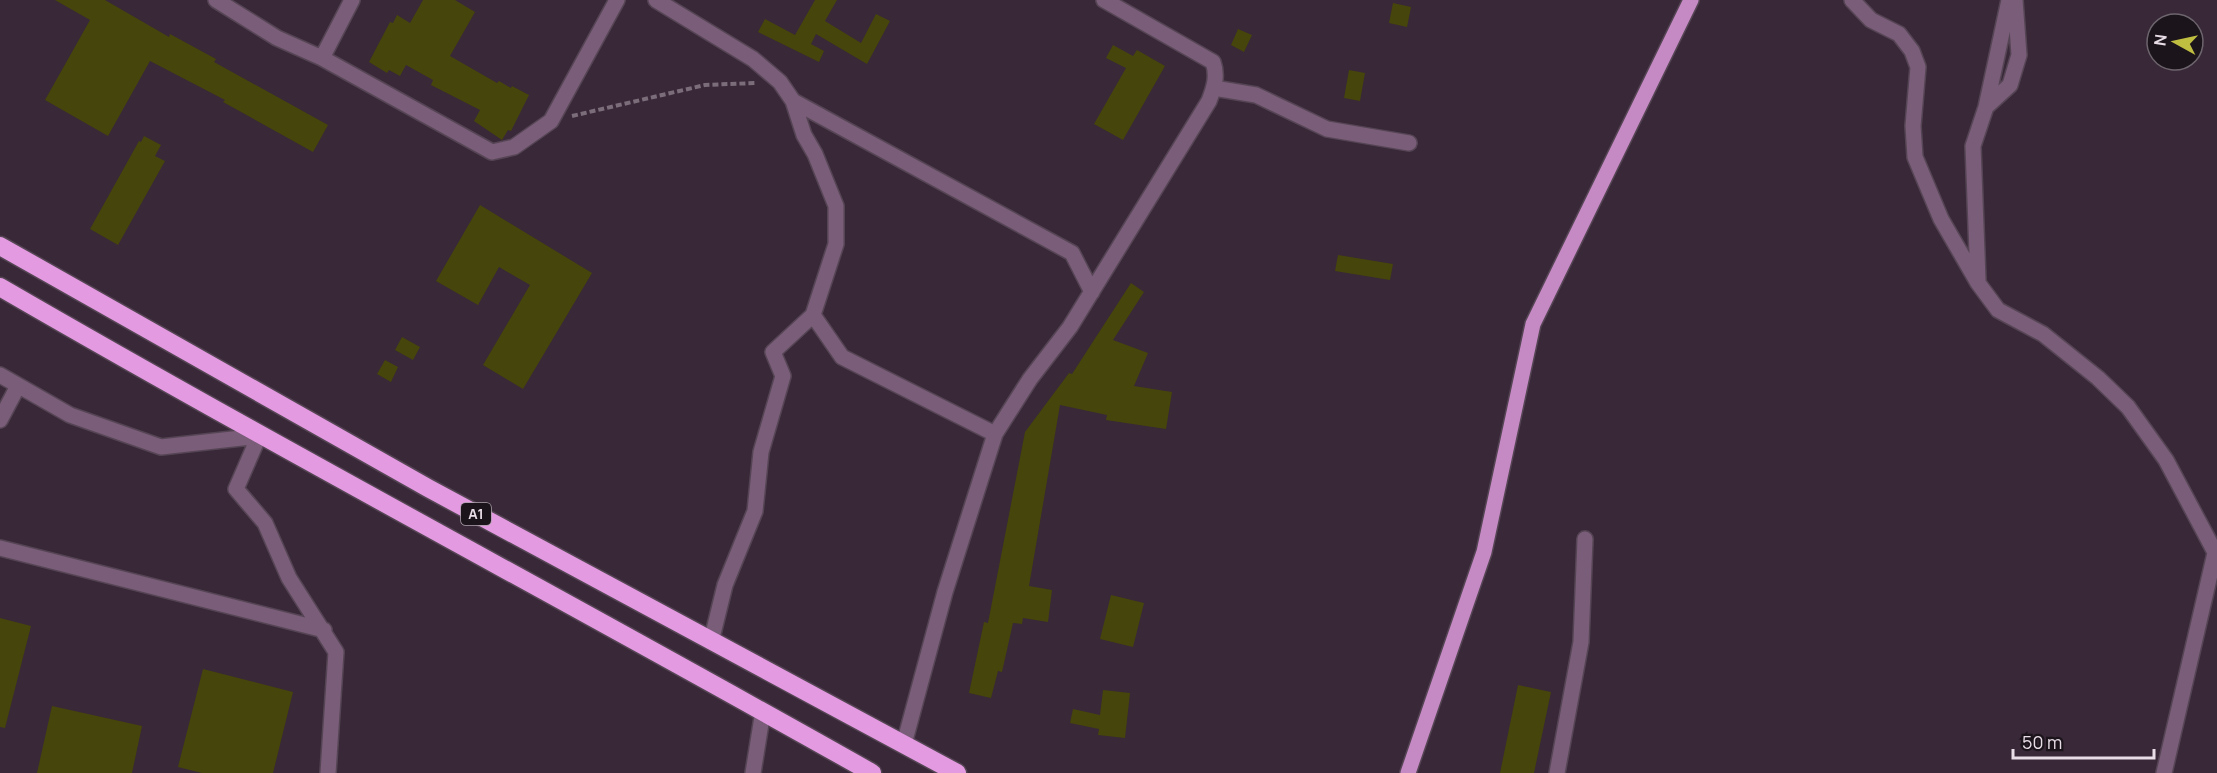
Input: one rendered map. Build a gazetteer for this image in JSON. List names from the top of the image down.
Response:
{
  "streets": {
    "highway": ["A1"]
  },
  "scale_bar": "50 m",
  "north": "left"
}
